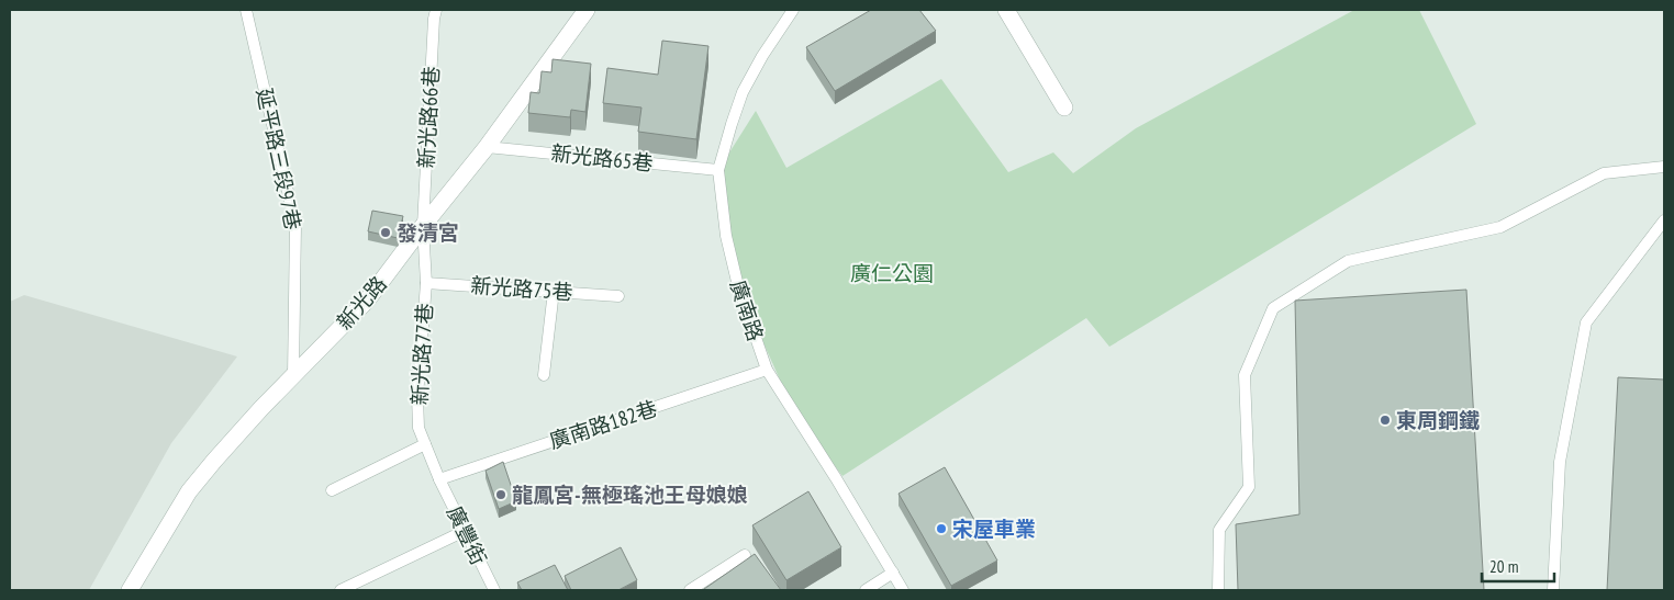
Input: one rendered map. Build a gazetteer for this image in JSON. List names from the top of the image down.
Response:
{
  "streets": {
    "street": ["新光路"],
    "lane": [
      "新光路66巷",
      "新光路65巷",
      "延平路三段97巷",
      "新光路75巷",
      "廣南路",
      "新光路77巷",
      "廣南路182巷",
      "廣豐街"
    ]
  },
  "crossings": [
    ["新光路66巷", "新光路"],
    ["新光路66巷", "新光路77巷"],
    ["新光路65巷", "新光路"],
    ["新光路65巷", "廣南路"],
    ["延平路三段97巷", "新光路"],
    ["新光路75巷", "新光路77巷"],
    ["新光路", "新光路77巷"],
    ["廣南路", "廣南路182巷"],
    ["新光路77巷", "廣南路182巷"],
    ["新光路77巷", "廣豐街"],
    ["廣南路182巷", "廣豐街"]
  ],
  "parks": ["廣仁公園"],
  "places": [
    "發清宮",
    "東周鋼鐵",
    "龍鳳宮-無極瑤池王母娘娘",
    "宋屋車業"
  ],
  "scale_bar": "20 m"
}
